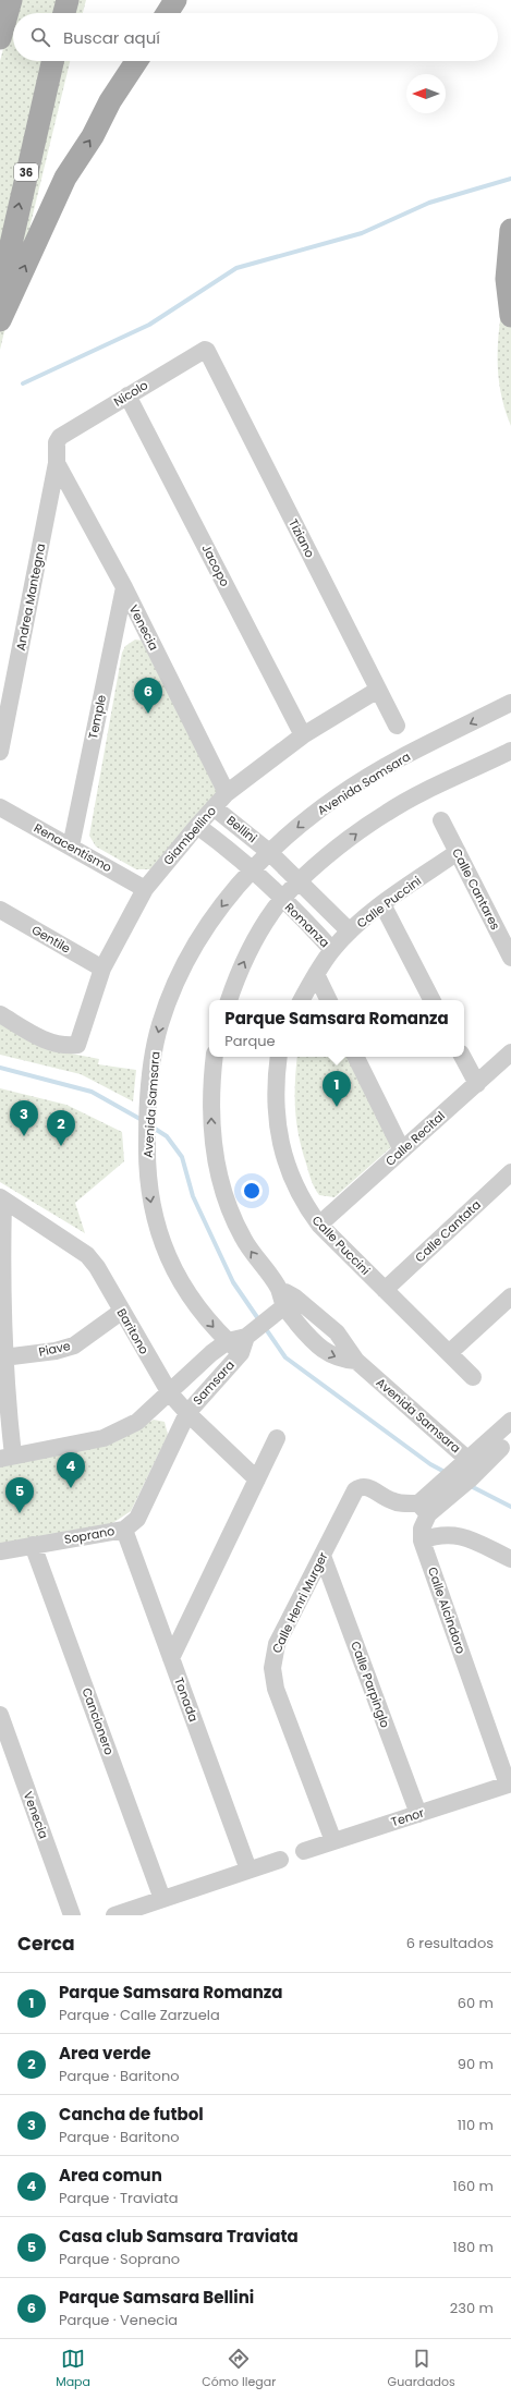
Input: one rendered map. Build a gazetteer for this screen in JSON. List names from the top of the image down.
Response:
{
  "streets": {
    "main road": ["36"],
    "street": [
      "Nicolo",
      "Tiziano",
      "Jacopo",
      "Andrea Mantegna",
      "Venecia",
      "Temple",
      "Avenida Samsara",
      "Bellini",
      "Giambellino",
      "Renacentismo",
      "Calle Cantares",
      "Calle Puccini",
      "Romanza",
      "Gentile",
      "Calle Recital",
      "Calle Cantata",
      "Baritono",
      "Piave",
      "Samsara",
      "Soprano",
      "Calle Henri Murger",
      "Calle Alcindoro",
      "Calle Parpinglo",
      "Tonada",
      "Cancionero",
      "Tenor"
    ]
  },
  "crossings": [
    ["Nicolo", "Tiziano"],
    ["Nicolo", "Jacopo"],
    ["Nicolo", "Andrea Mantegna"],
    ["Tiziano", "Giambellino"],
    ["Jacopo", "Giambellino"],
    ["Andrea Mantegna", "Venecia"],
    ["Venecia", "Temple"],
    ["Venecia", "Giambellino"],
    ["Temple", "Renacentismo"],
    ["Avenida Samsara", "Bellini"],
    ["Avenida Samsara", "Samsara"],
    ["Bellini", "Giambellino"],
    ["Bellini", "Romanza"],
    ["Giambellino", "Renacentismo"],
    ["Giambellino", "Gentile"],
    ["Calle Cantares", "Calle Puccini"],
    ["Calle Puccini", "Romanza"],
    ["Calle Puccini", "Calle Recital"],
    ["Calle Puccini", "Calle Cantata"],
    ["Baritono", "Piave"],
    ["Baritono", "Samsara"],
    ["Baritono", "Soprano"],
    ["Samsara", "Soprano"],
    ["Soprano", "Tonada"],
    ["Soprano", "Cancionero"],
    ["Calle Henri Murger", "Calle Alcindoro"],
    ["Calle Henri Murger", "Calle Parpinglo"],
    ["Calle Henri Murger", "Tenor"],
    ["Calle Alcindoro", "Tenor"],
    ["Calle Parpinglo", "Tenor"]
  ],
  "north": "left",
  "page": {
    "search": "Buscar aquí",
    "pins": [
      "6",
      "1",
      "3",
      "2",
      "4",
      "5"
    ],
    "popup": ["Parque Samsara Romanza", "Parque"],
    "heading": ["Cerca", "6 resultados"],
    "list": [
      {
        "mark": "1",
        "name": "Parque Samsara Romanza",
        "note": "Parque · Calle Zarzuela",
        "value": "60 m"
      },
      {
        "mark": "2",
        "name": "Area verde",
        "note": "Parque · Baritono",
        "value": "90 m"
      },
      {
        "mark": "3",
        "name": "Cancha de futbol",
        "note": "Parque · Baritono",
        "value": "110 m"
      },
      {
        "mark": "4",
        "name": "Area comun",
        "note": "Parque · Traviata",
        "value": "160 m"
      },
      {
        "mark": "5",
        "name": "Casa club Samsara Traviata",
        "note": "Parque · Soprano",
        "value": "180 m"
      },
      {
        "mark": "6",
        "name": "Parque Samsara Bellini",
        "note": "Parque · Venecia",
        "value": "230 m"
      }
    ],
    "nav": ["Mapa", "Cómo llegar", "Guardados"]
  }
}
